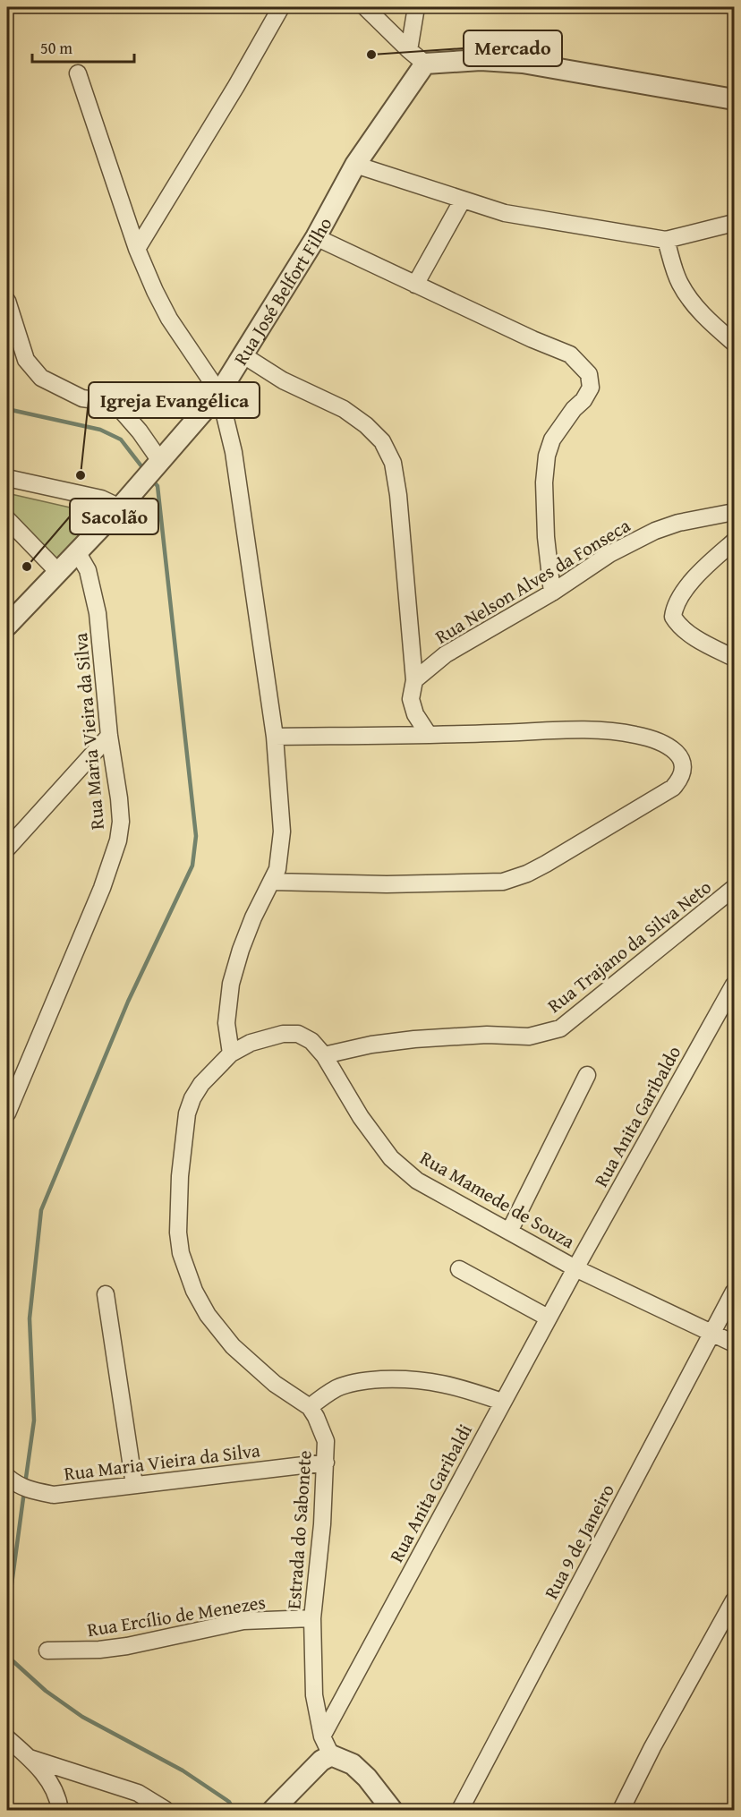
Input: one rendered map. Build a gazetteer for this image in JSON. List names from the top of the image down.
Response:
{
  "streets": {
    "street": [
      "Rua José Belfort Filho",
      "Rua Nelson Alves da Fonseca",
      "Rua Maria Vieira da Silva",
      "Rua Trajano da Silva Neto",
      "Rua Anita Garibaldo",
      "Rua Mamede de Souza",
      "Rua Anita Garibaldi",
      "Estrada do Sabonete",
      "Rua 9 de Janeiro",
      "Rua Ercílio de Menezes"
    ]
  },
  "crossings": [
    ["Rua José Belfort Filho", "Rua Maria Vieira da Silva"],
    ["Rua Maria Vieira da Silva", "Estrada do Sabonete"],
    ["Rua Trajano da Silva Neto", "Rua Mamede de Souza"],
    ["Rua Anita Garibaldo", "Rua Mamede de Souza"],
    ["Rua Anita Garibaldo", "Rua Anita Garibaldi"],
    ["Rua Mamede de Souza", "Rua Anita Garibaldi"],
    ["Rua Mamede de Souza", "Estrada do Sabonete"],
    ["Rua Mamede de Souza", "Rua 9 de Janeiro"],
    ["Rua Anita Garibaldi", "Estrada do Sabonete"],
    ["Estrada do Sabonete", "Rua Ercílio de Menezes"]
  ],
  "places": ["Mercado", "Igreja Evangélica", "Sacolão"],
  "scale_bar": "50 m"
}
